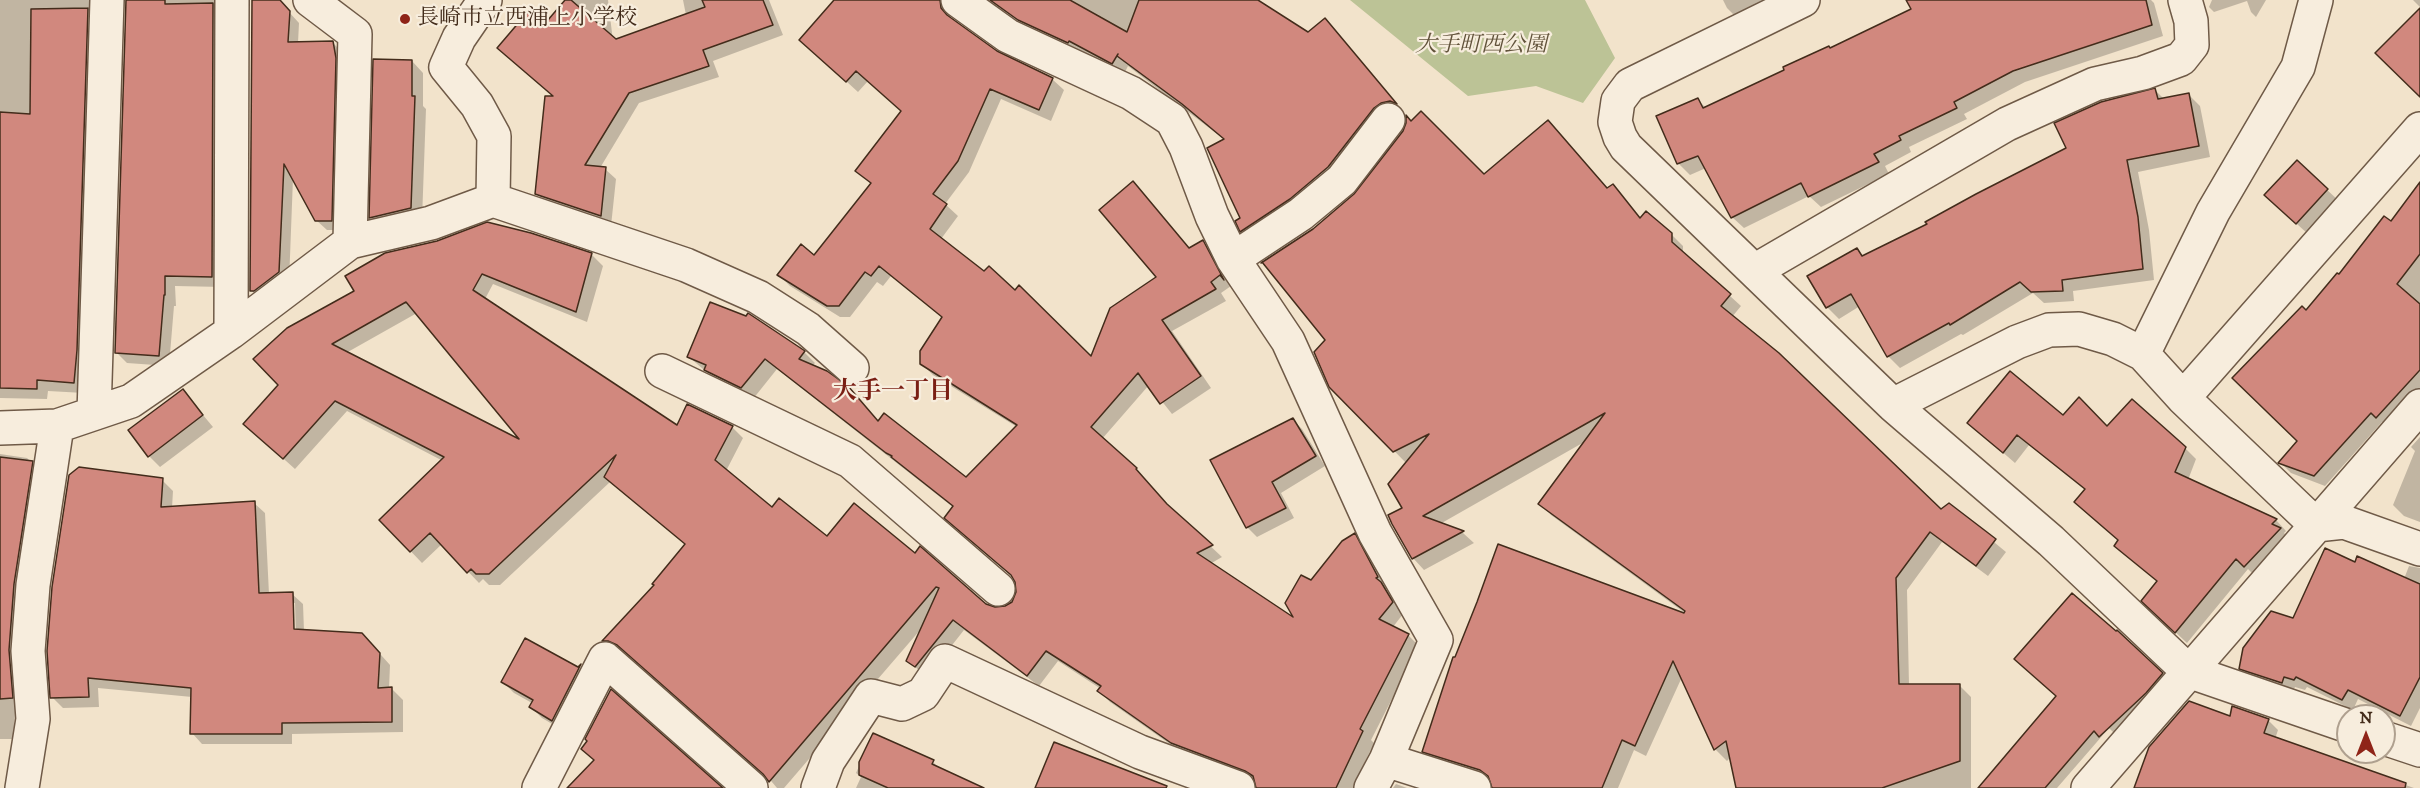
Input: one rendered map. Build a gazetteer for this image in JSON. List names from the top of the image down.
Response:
{
  "districts": ["大手一丁目"],
  "parks": ["大手町西公園"],
  "places": ["長崎市立西浦上小学校"],
  "north": "top"
}
